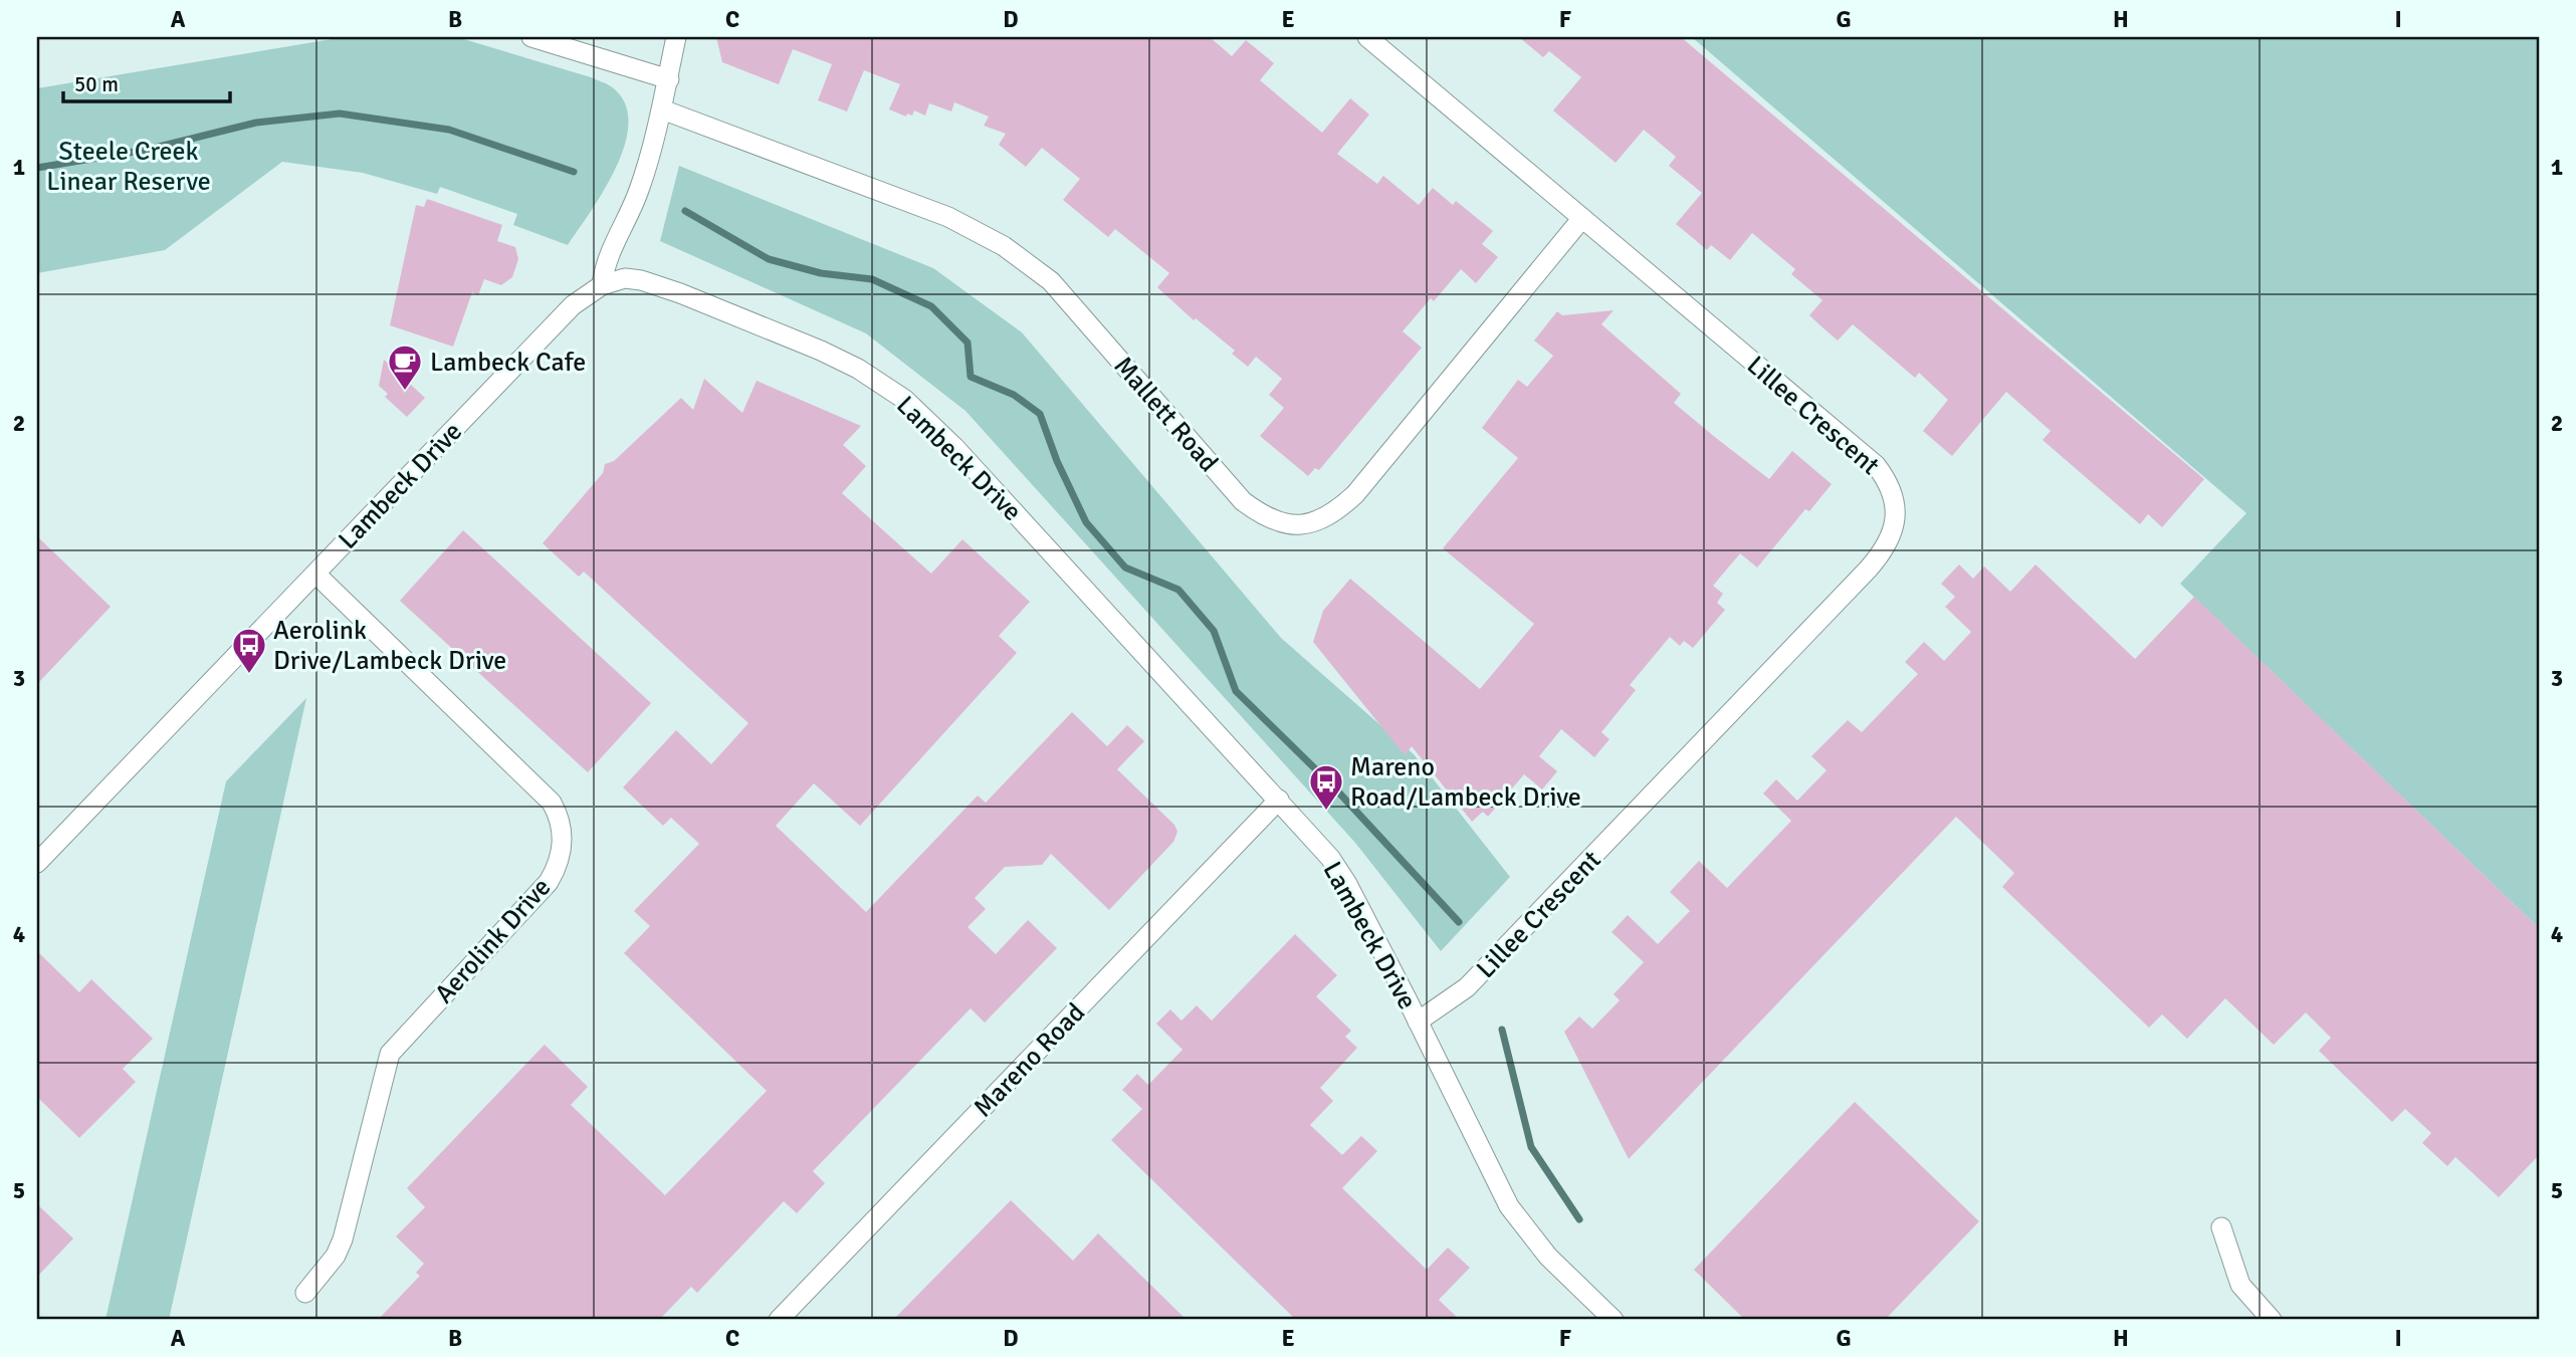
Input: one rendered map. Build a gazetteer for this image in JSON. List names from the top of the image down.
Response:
{
  "streets": {
    "street": [
      "Mallett Road",
      "Lillee Crescent",
      "Lambeck Drive",
      "Aerolink Drive",
      "Mareno Road"
    ]
  },
  "crossings": [
    ["Mallett Road", "Lillee Crescent"],
    ["Lillee Crescent", "Lambeck Drive"],
    ["Lambeck Drive", "Aerolink Drive"],
    ["Lambeck Drive", "Mareno Road"]
  ],
  "parks": ["Steele Creek Linear Reserve"],
  "places": {
    "cafe": ["Lambeck Cafe"],
    "bus stop": ["Aerolink Drive/Lambeck Drive", "Mareno Road/Lambeck Drive"]
  },
  "scale_bar": "50 m",
  "grid": {
    "columns": [
      "A",
      "B",
      "C",
      "D",
      "E",
      "F",
      "G",
      "H",
      "I"
    ],
    "rows": [
      "1",
      "2",
      "3",
      "4",
      "5"
    ]
  }
}
